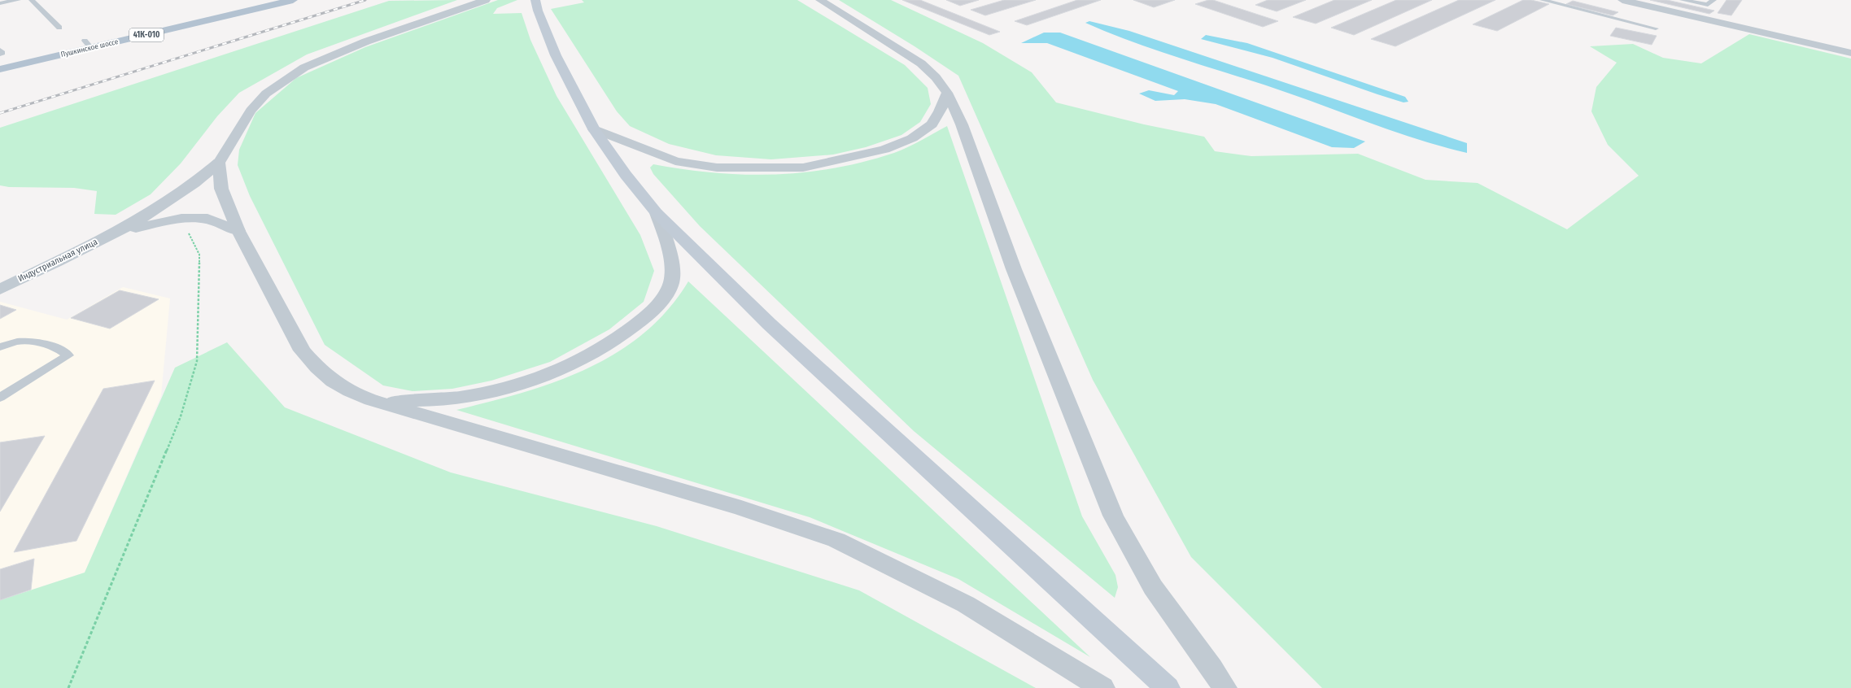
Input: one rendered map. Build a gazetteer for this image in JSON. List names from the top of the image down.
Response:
{
  "streets": {
    "main road": ["41К-010", "Пушкинское шоссе"],
    "street": ["Индустриальная улица"]
  }
}
